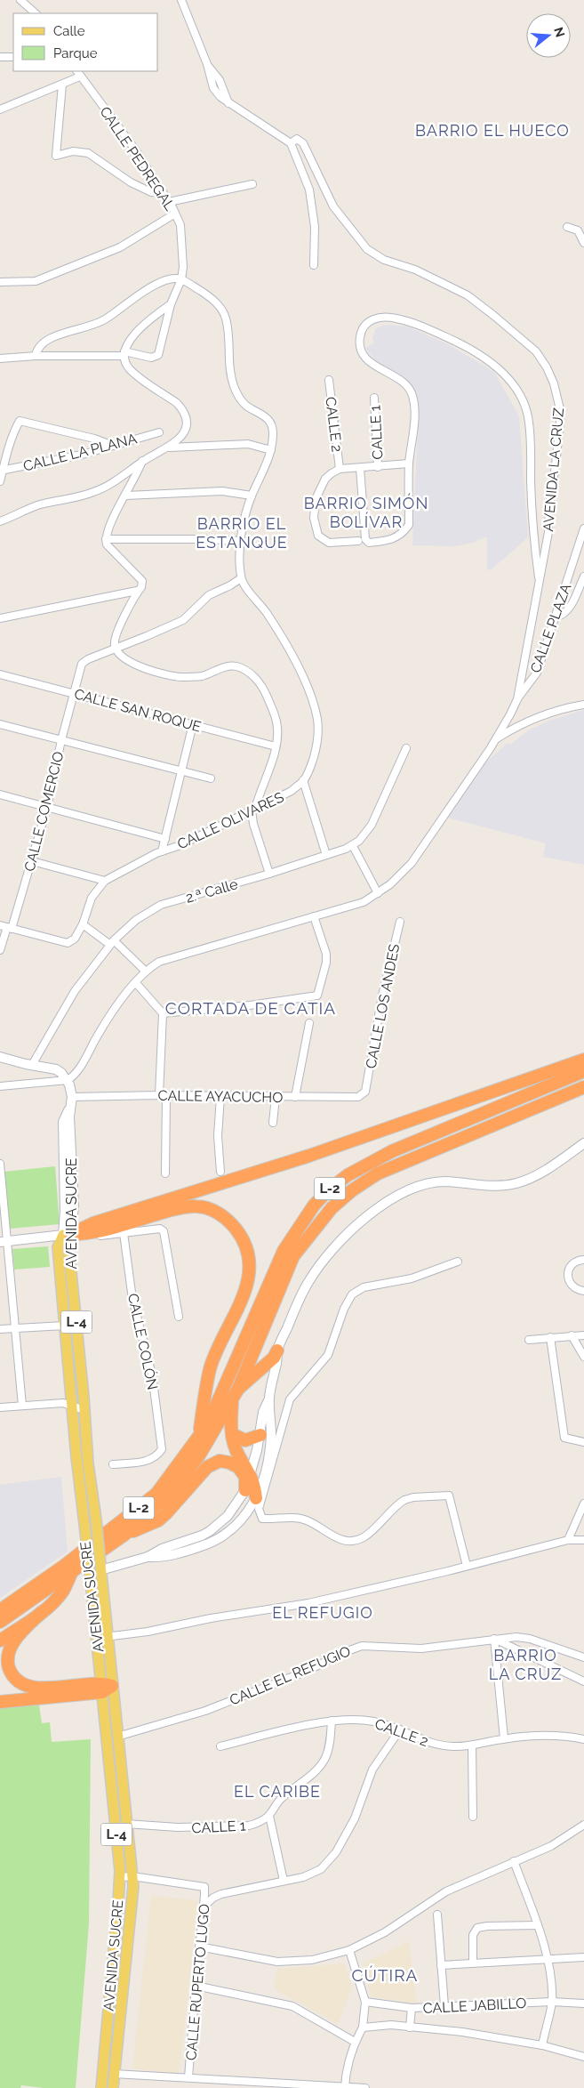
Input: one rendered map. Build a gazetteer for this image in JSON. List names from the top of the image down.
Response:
{
  "streets": {
    "highway": ["L-2"],
    "main road": ["AVENIDA SUCRE", "L-4"],
    "street": [
      "CALLE PEDREGAL",
      "CALLE 2",
      "CALLE 1",
      "CALLE LA PLANA",
      "AVENIDA LA CRUZ",
      "CALLE PLAZA",
      "CALLE SAN ROQUE",
      "CALLE COMERCIO",
      "CALLE OLIVARES",
      "2.ª Calle",
      "CALLE LOS ANDES",
      "CALLE AYACUCHO",
      "CALLE COLÓN",
      "CALLE EL REFUGIO",
      "CALLE RUPERTO LUGO",
      "CALLE JABILLO"
    ]
  },
  "crossings": [
    ["CALLE 2", "CALLE 1"],
    ["CALLE 1", "AVENIDA SUCRE"],
    ["AVENIDA LA CRUZ", "CALLE PLAZA"],
    ["AVENIDA LA CRUZ", "AVENIDA SUCRE"],
    ["CALLE SAN ROQUE", "CALLE COMERCIO"],
    ["CALLE COMERCIO", "CALLE OLIVARES"],
    ["CALLE LOS ANDES", "CALLE AYACUCHO"],
    ["CALLE AYACUCHO", "AVENIDA SUCRE"],
    ["AVENIDA SUCRE", "CALLE EL REFUGIO"],
    ["AVENIDA SUCRE", "CALLE RUPERTO LUGO"]
  ],
  "districts": [
    "BARRIO EL HUECO",
    "BARRIO SIMÓN BOLÍVAR",
    "BARRIO EL ESTANQUE",
    "CORTADA DE CATIA",
    "EL REFUGIO",
    "BARRIO LA CRUZ",
    "EL CARIBE",
    "CÚTIRA"
  ],
  "legend": ["Calle", "Parque"],
  "north": "right"
}
